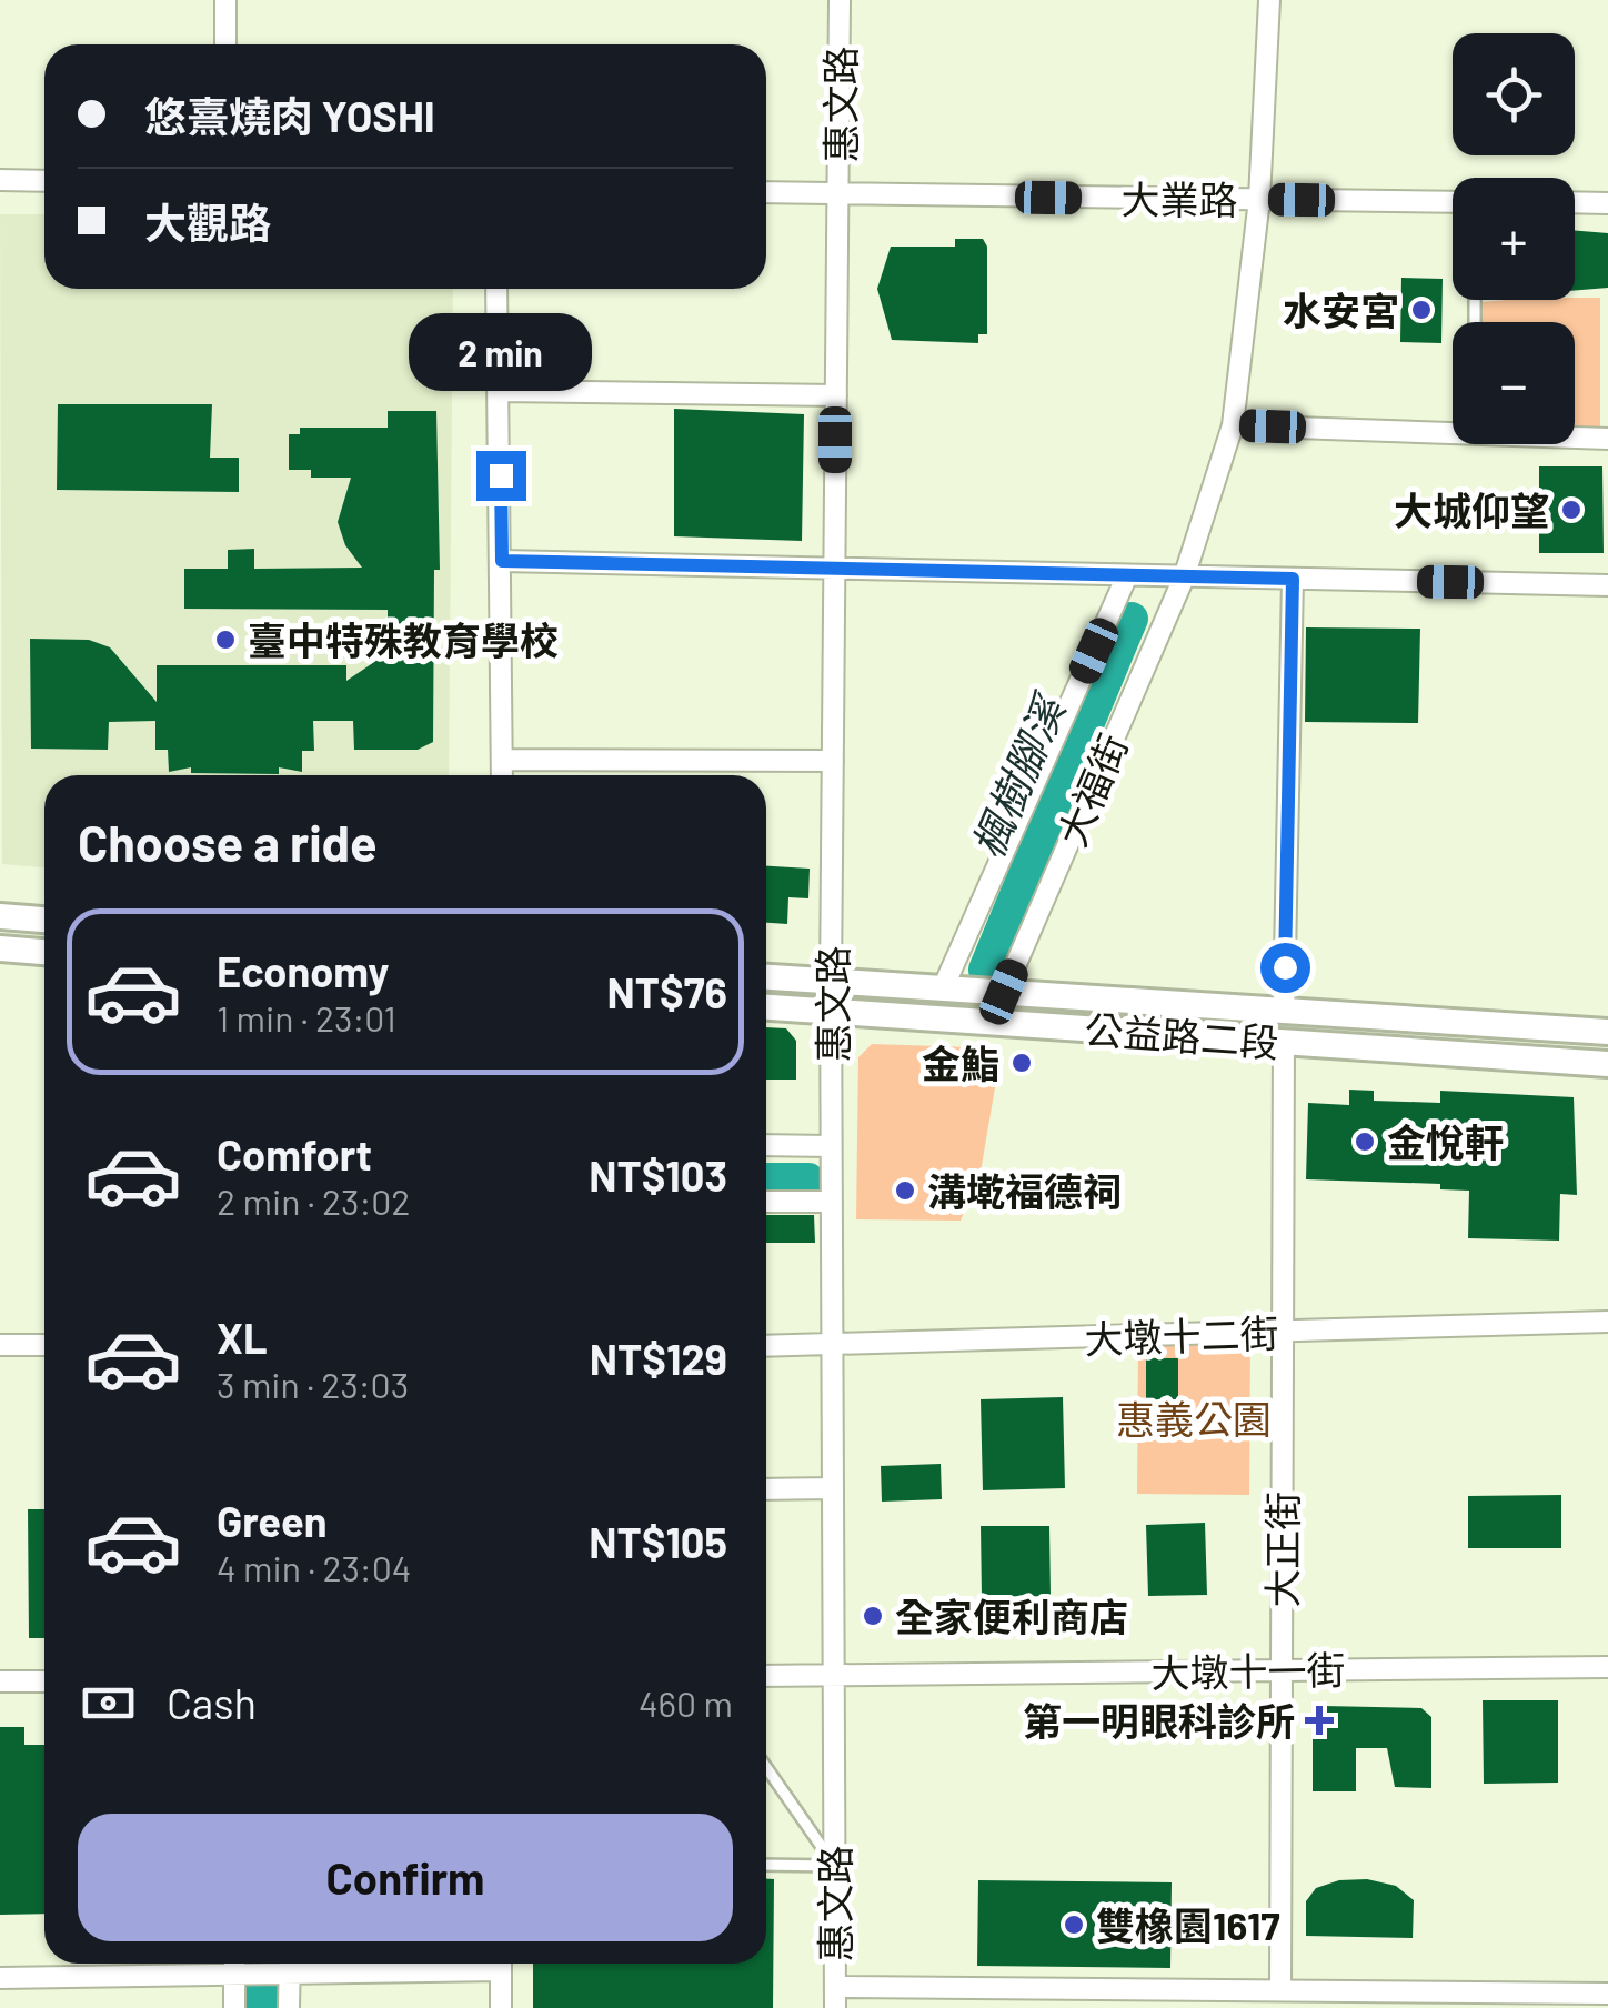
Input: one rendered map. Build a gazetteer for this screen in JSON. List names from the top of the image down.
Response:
{
  "streets": {
    "main road": ["公益路二段"],
    "street": [
      "惠文路",
      "大業路",
      "大福街",
      "大墩十二街",
      "大正街",
      "大墩十一街"
    ]
  },
  "crossings": [
    ["惠文路", "大業路"],
    ["惠文路", "公益路二段"],
    ["惠文路", "大墩十二街"],
    ["惠文路", "大墩十一街"],
    ["大業路", "大福街"],
    ["大福街", "公益路二段"],
    ["公益路二段", "大正街"],
    ["大墩十二街", "大正街"],
    ["大正街", "大墩十一街"]
  ],
  "water": ["楓樹腳溪"],
  "parks": ["惠義公園"],
  "places": {
    "other": [
      "水安宮",
      "大城仰望",
      "臺中特殊教育學校",
      "金鮨",
      "金悅軒",
      "溝墘福德祠",
      "全家便利商店",
      "雙橡園1617"
    ],
    "health": ["第一明眼科診所"]
  },
  "page": {
    "map_buttons": ["+", "−"],
    "banner": ["悠熹燒肉 YOSHI", "大觀路"],
    "bubble": "2 min",
    "heading": "Choose a ride",
    "list": [
      {
        "name": "Economy",
        "note": "1 min · 23:01",
        "value": "NT$76"
      },
      {
        "name": "Comfort",
        "note": "2 min · 23:02",
        "value": "NT$103"
      },
      {
        "name": "XL",
        "note": "3 min · 23:03",
        "value": "NT$129"
      },
      {
        "name": "Green",
        "note": "4 min · 23:04",
        "value": "NT$105"
      }
    ],
    "pay": ["Cash", "460 m"],
    "buttons": "Confirm"
  }
}
